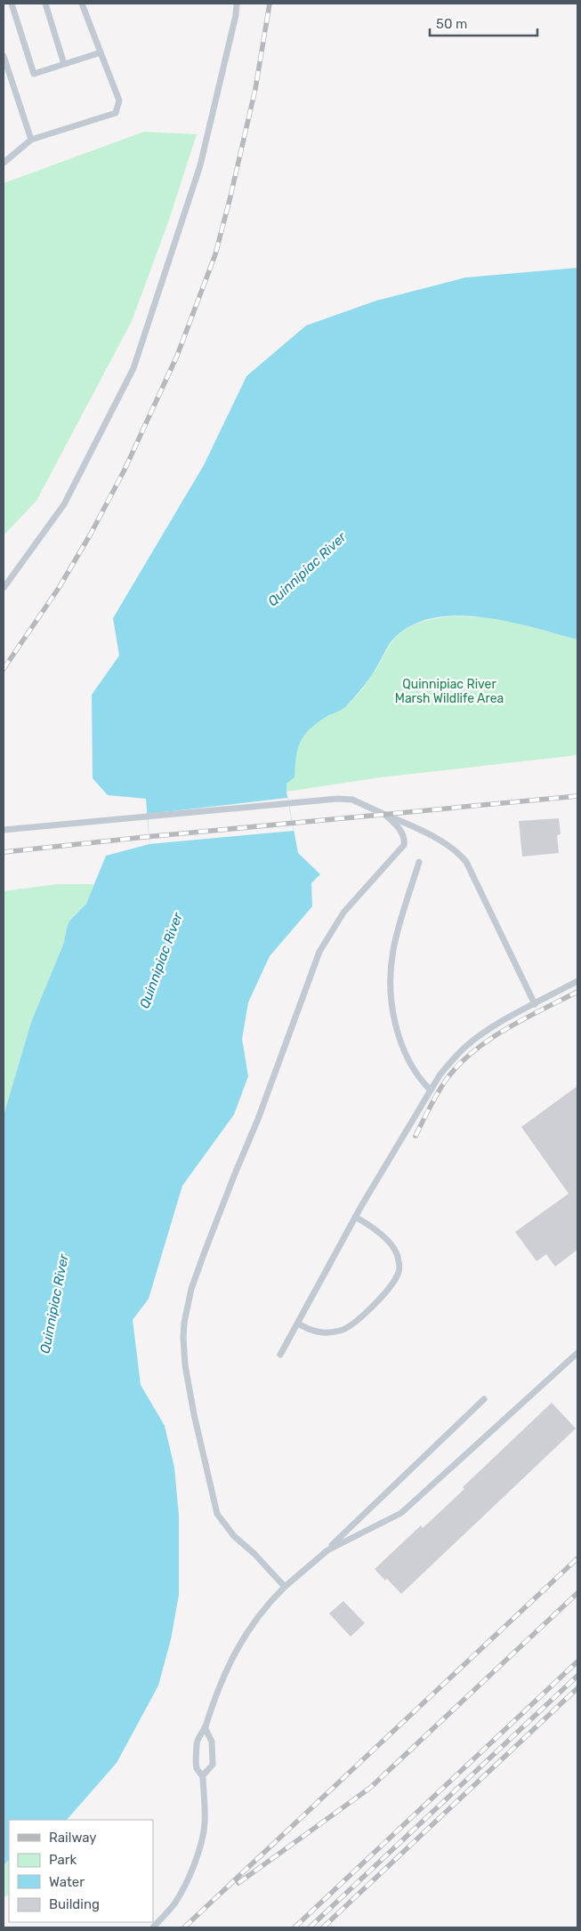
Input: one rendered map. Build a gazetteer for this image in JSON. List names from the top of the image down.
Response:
{
  "water": ["Quinnipiac River"],
  "parks": ["Quinnipiac River Marsh Wildlife Area"],
  "legend": [
    "Railway",
    "Park",
    "Water",
    "Building"
  ],
  "scale_bar": "50 m"
}
